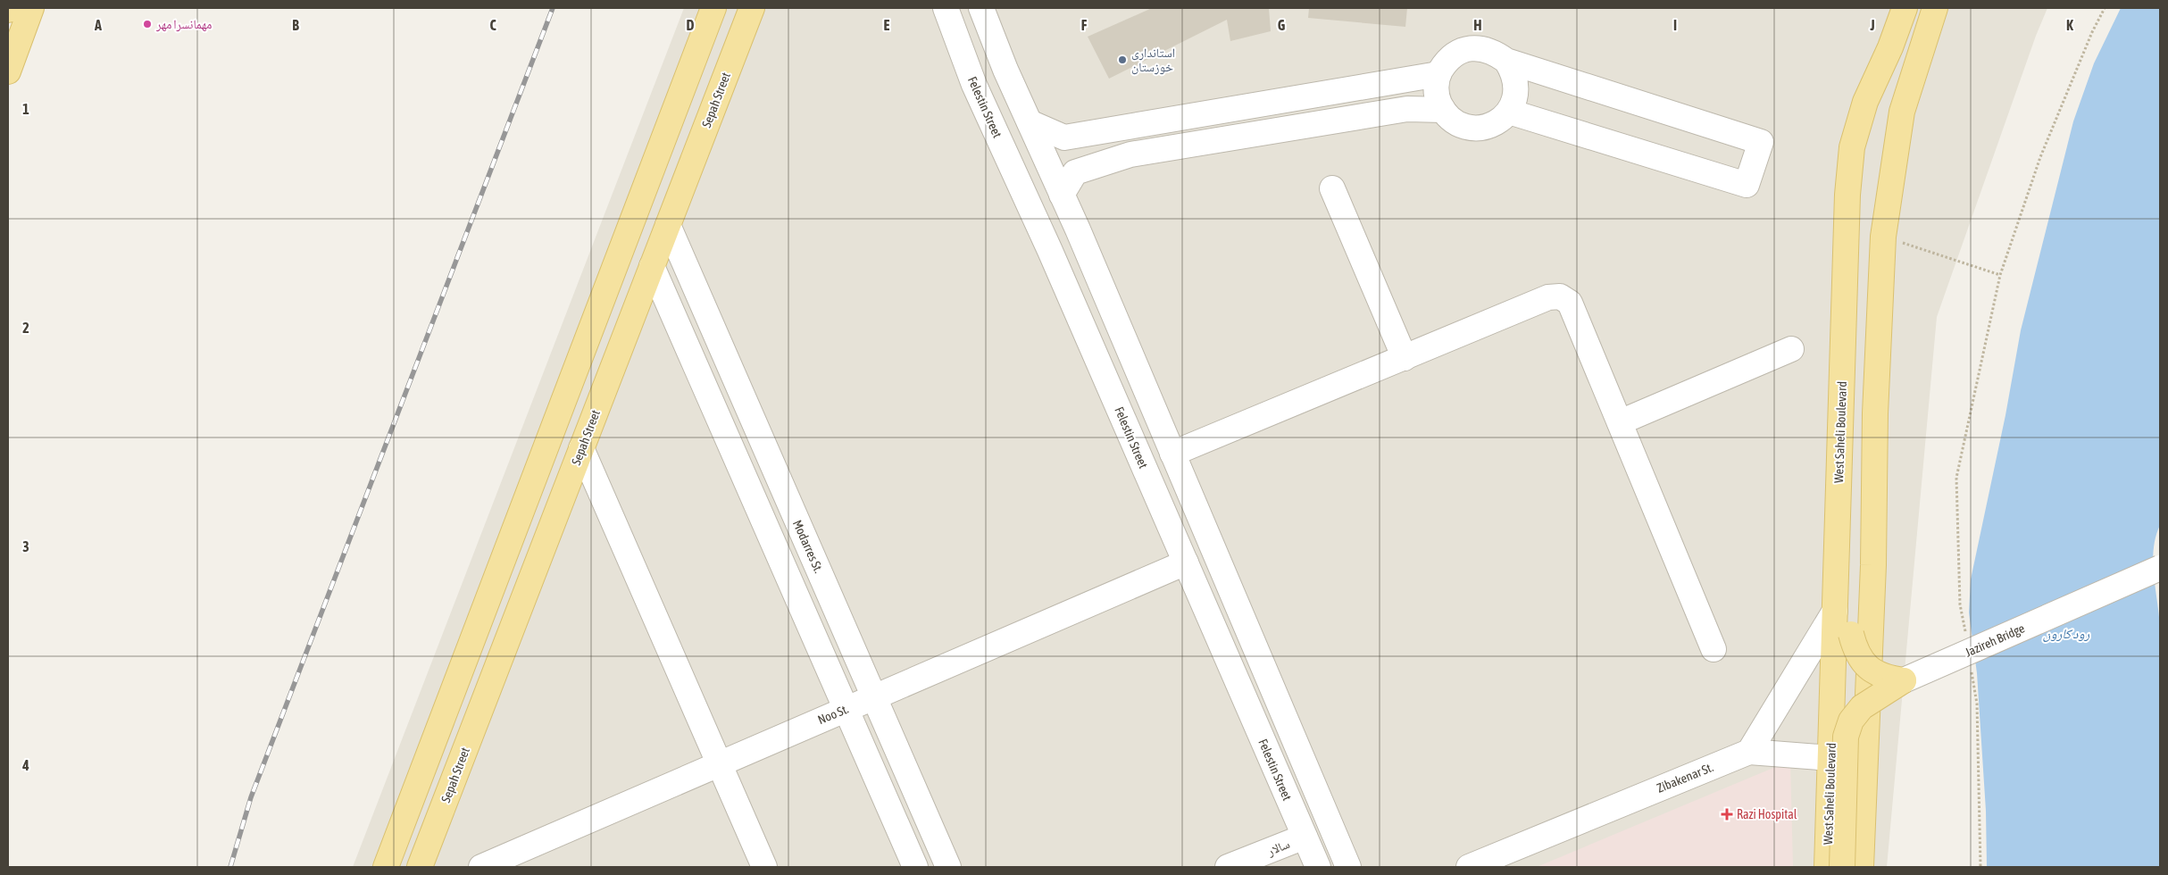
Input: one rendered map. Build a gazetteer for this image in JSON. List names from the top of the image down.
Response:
{
  "streets": {
    "main road": ["Sepah Street", "West Saheli Boulevard"],
    "street": [
      "Felestin Street",
      "Modarres St.",
      "Jazireh Bridge",
      "Noo St.",
      "Zibakenar St.",
      "سالار"
    ]
  },
  "crossings": [
    ["Sepah Street", "Modarres St."],
    ["Felestin Street", "Noo St."],
    ["Felestin Street", "سالار"],
    ["Modarres St.", "Noo St."]
  ],
  "water": ["رود کارون"],
  "places": {
    "other": ["مهمانسرا مهر", "استانداری خوزستان"],
    "health": ["Razi Hospital"]
  },
  "grid": {
    "columns": [
      "A",
      "B",
      "C",
      "D",
      "E",
      "F",
      "G",
      "H",
      "I",
      "J",
      "K"
    ],
    "rows": [
      "1",
      "2",
      "3",
      "4"
    ]
  }
}
